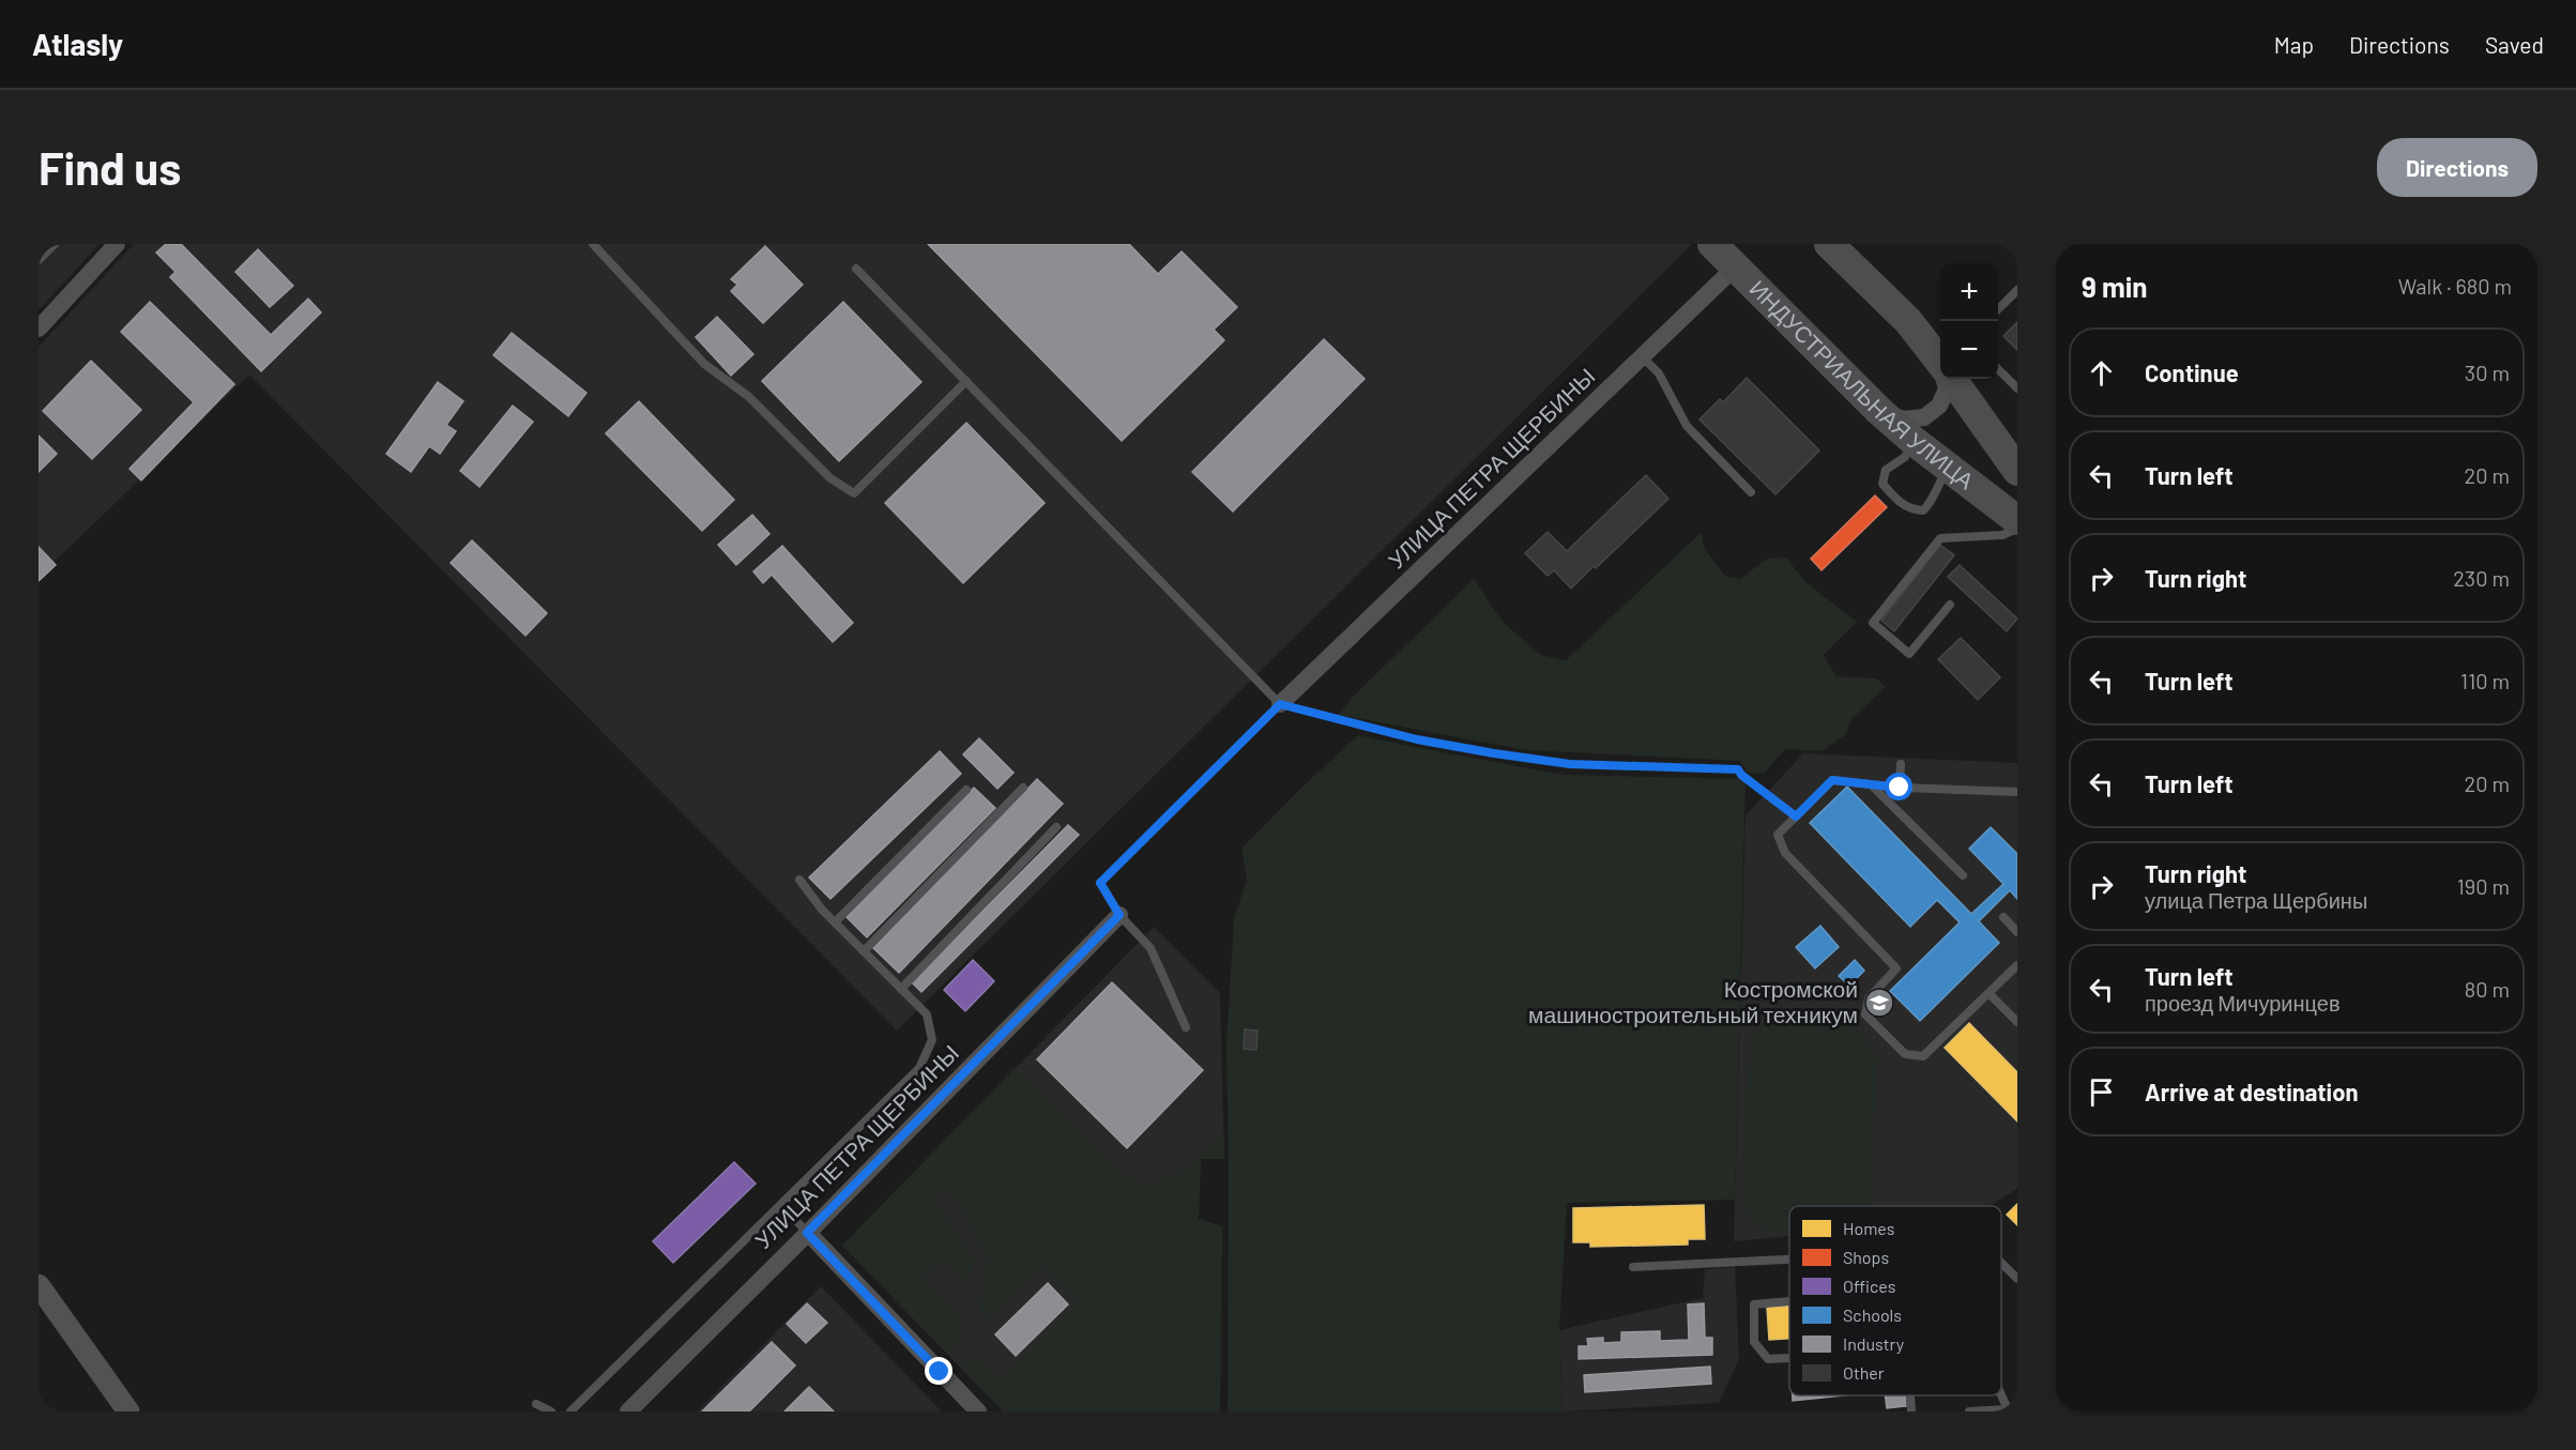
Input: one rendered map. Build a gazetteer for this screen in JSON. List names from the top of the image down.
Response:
{
  "streets": {
    "highway": ["ИНДУСТРИАЛЬНАЯ УЛИЦА"],
    "street": ["УЛИЦА ПЕТРА ЩЕРБИНЫ"]
  },
  "crossings": [
    ["ИНДУСТРИАЛЬНАЯ УЛИЦА", "УЛИЦА ПЕТРА ЩЕРБИНЫ"]
  ],
  "places": {
    "school or university": ["Костромской машиностроительный техникум"]
  },
  "legend": [
    "Homes",
    "Shops",
    "Offices",
    "Schools",
    "Industry",
    "Other"
  ],
  "page": {
    "header": "Atlasly",
    "nav": ["Map", "Directions", "Saved"],
    "buttons": "Directions",
    "title": "Find us",
    "heading": ["9 min", "Walk · 680 m"],
    "map_buttons": ["+", "−"],
    "list": [
      ["Continue", "30 m"],
      ["Turn left", "20 m"],
      ["Turn right", "230 m"],
      ["Turn left", "110 m"],
      ["Turn left", "20 m"],
      ["Turn right", "улица Петра Щербины", "190 m"],
      ["Turn left", "проезд Мичуринцев", "80 m"],
      "Arrive at destination"
    ]
  }
}
